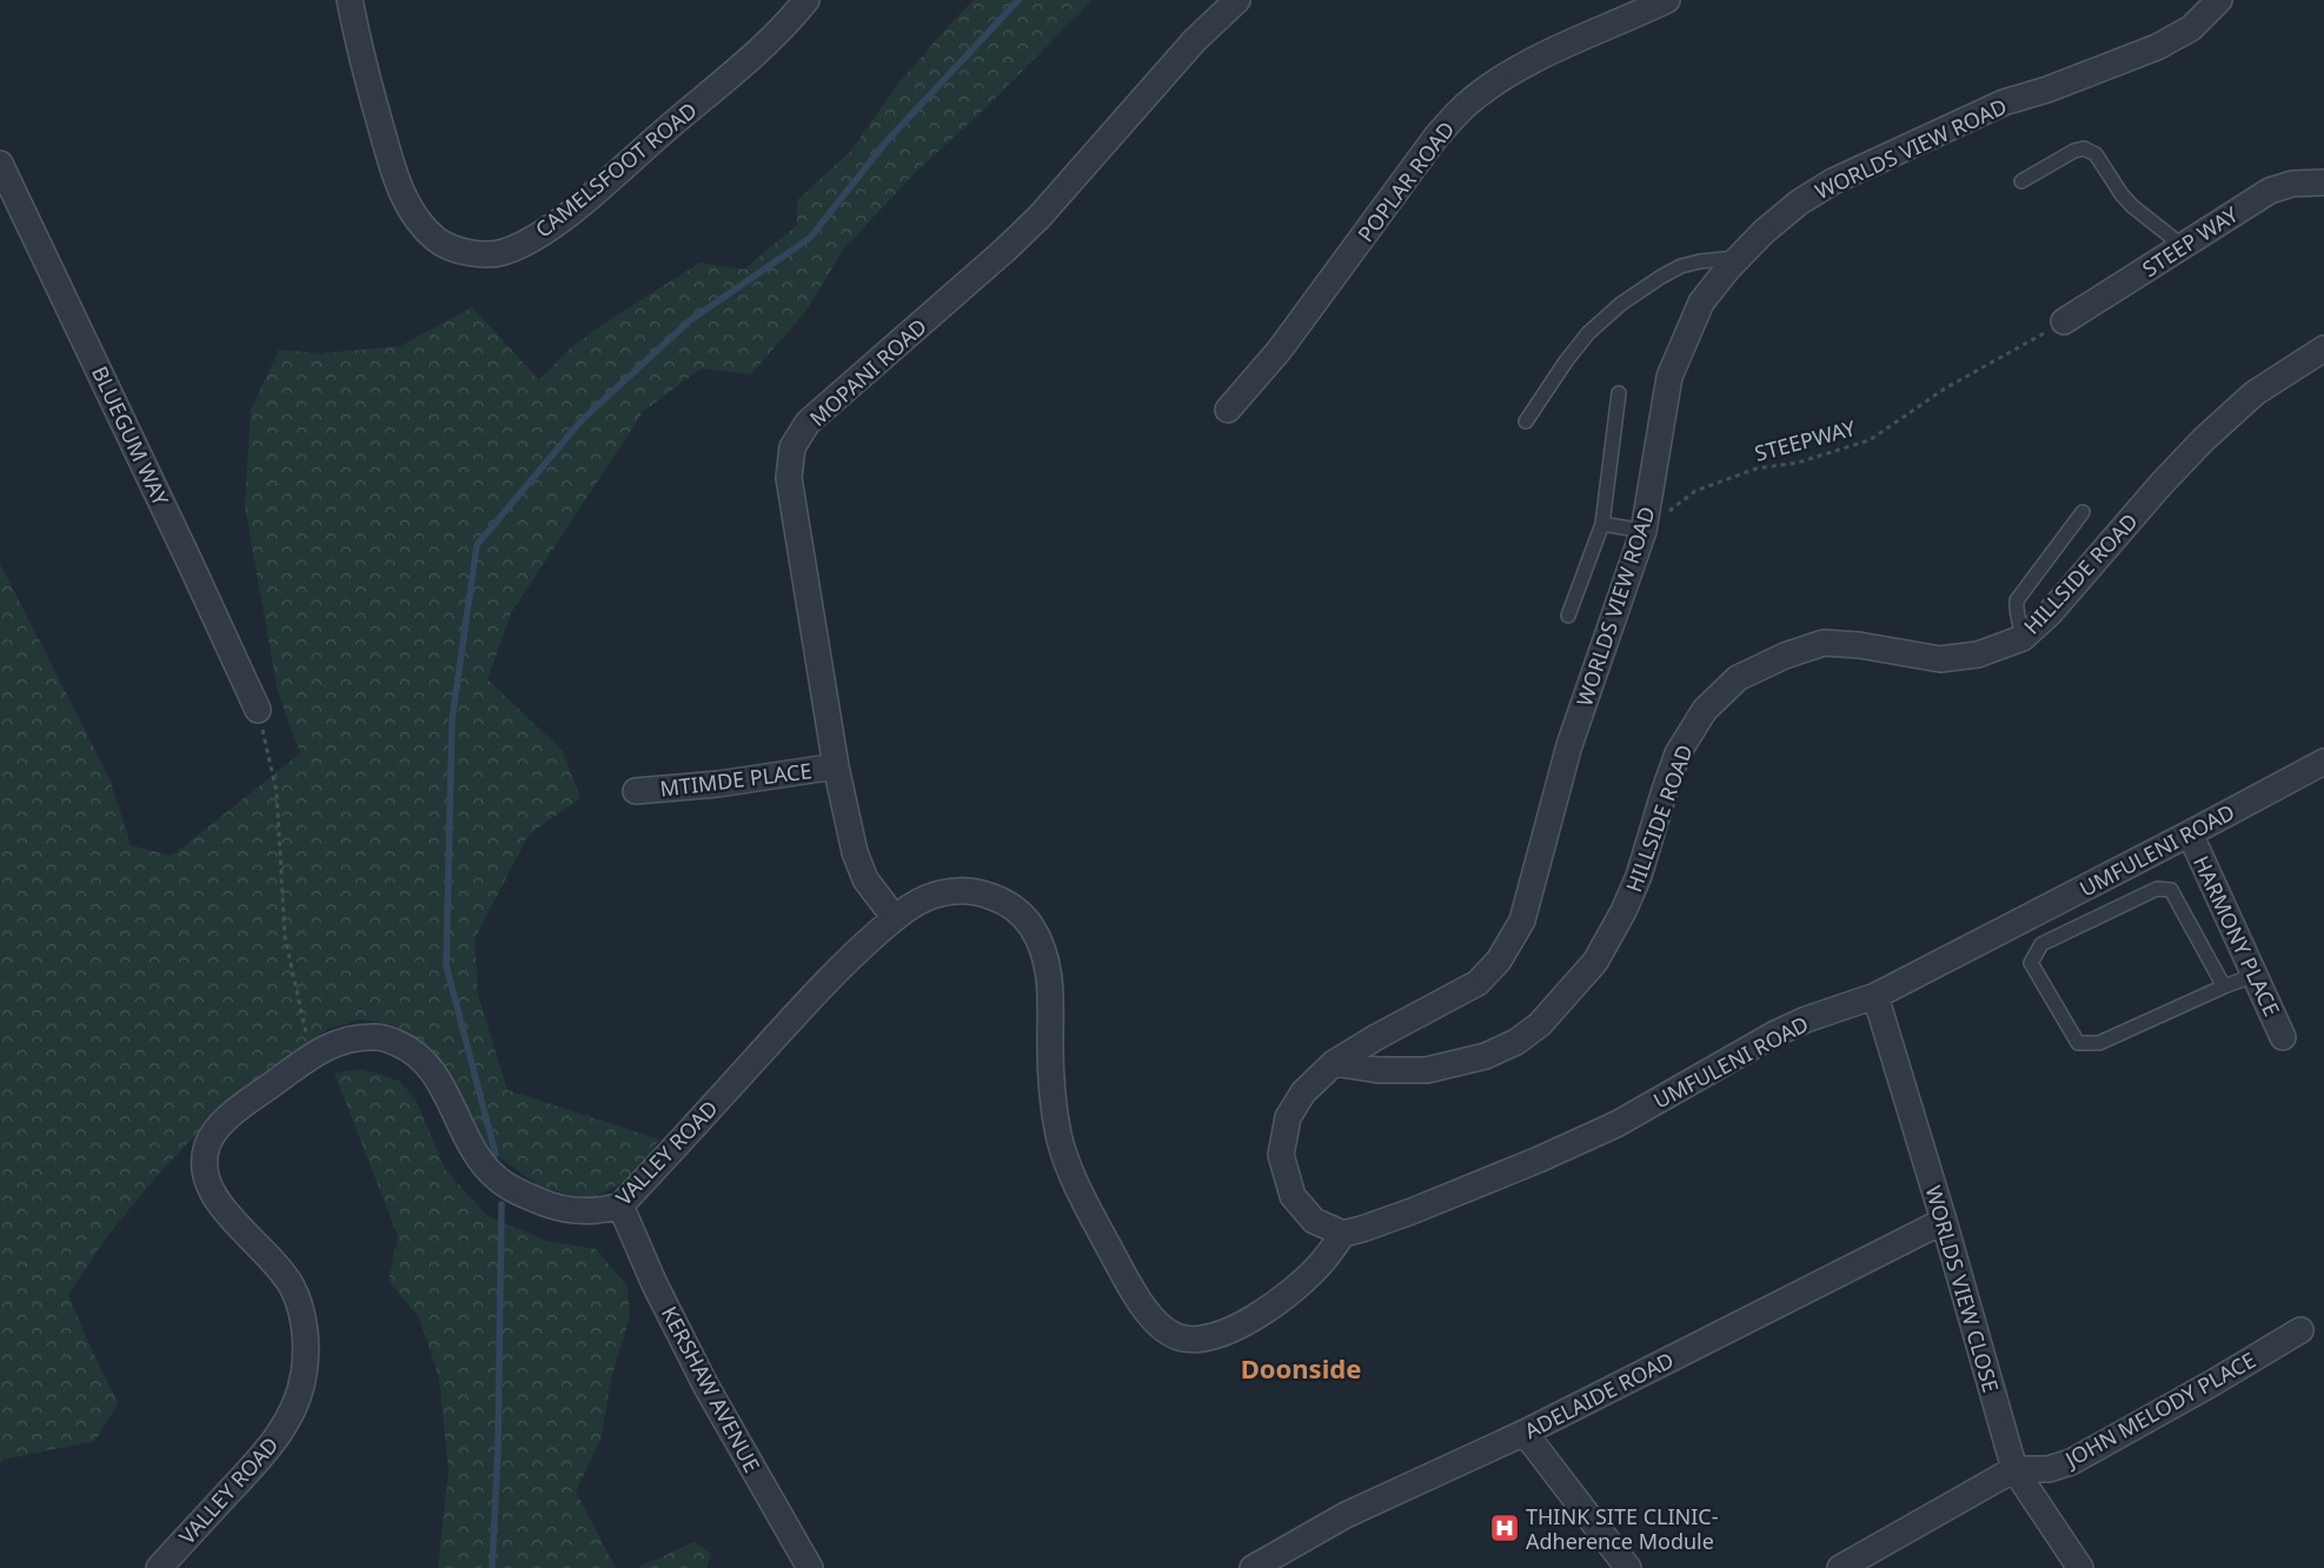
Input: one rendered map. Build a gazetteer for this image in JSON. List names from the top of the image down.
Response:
{
  "streets": {
    "street": [
      "WORLDS VIEW ROAD",
      "CAMELSFOOT ROAD",
      "POPLAR ROAD",
      "STEEP WAY",
      "MOPANI ROAD",
      "BLUEGUM WAY",
      "HILLSIDE ROAD",
      "MTIMDE PLACE",
      "UMFULENI ROAD",
      "HARMONY PLACE",
      "VALLEY ROAD",
      "WORLDS VIEW CLOSE",
      "KERSHAW AVENUE",
      "ADELAIDE ROAD",
      "JOHN MELODY PLACE"
    ],
    "path": ["STEEPWAY"]
  },
  "crossings": [
    ["WORLDS VIEW ROAD", "STEEPWAY"],
    ["WORLDS VIEW ROAD", "HILLSIDE ROAD"],
    ["WORLDS VIEW ROAD", "UMFULENI ROAD"],
    ["WORLDS VIEW ROAD", "VALLEY ROAD"],
    ["STEEP WAY", "STEEPWAY"],
    ["MOPANI ROAD", "MTIMDE PLACE"],
    ["MOPANI ROAD", "VALLEY ROAD"],
    ["UMFULENI ROAD", "HARMONY PLACE"],
    ["UMFULENI ROAD", "VALLEY ROAD"],
    ["UMFULENI ROAD", "WORLDS VIEW CLOSE"],
    ["VALLEY ROAD", "KERSHAW AVENUE"],
    ["WORLDS VIEW CLOSE", "ADELAIDE ROAD"],
    ["WORLDS VIEW CLOSE", "JOHN MELODY PLACE"]
  ],
  "districts": ["Doonside"],
  "places": {
    "hospital": ["THINK SITE CLINIC- Adherence Module"]
  }
}
